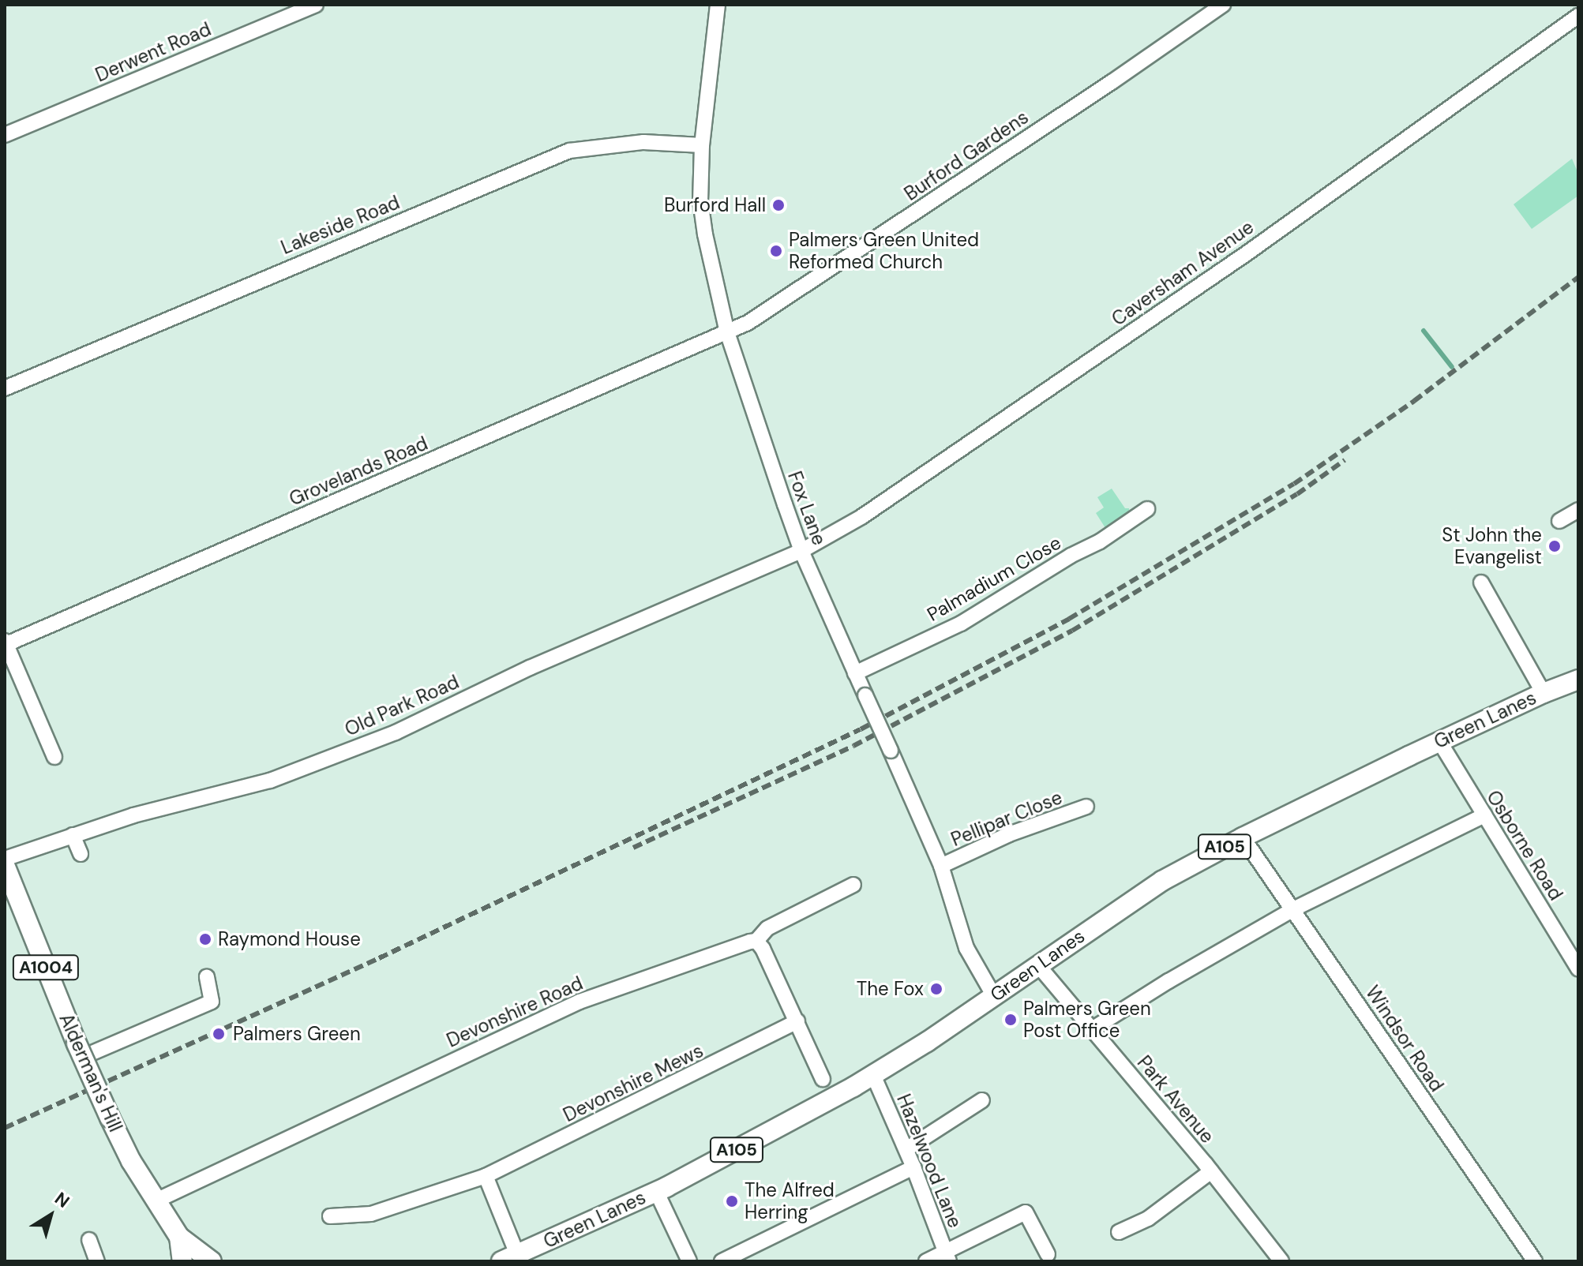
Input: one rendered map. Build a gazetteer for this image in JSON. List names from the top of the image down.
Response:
{
  "streets": {
    "main road": [
      "Green Lanes",
      "A105",
      "A1004",
      "Alderman's Hill"
    ],
    "street": [
      "Derwent Road",
      "Burford Gardens",
      "Lakeside Road",
      "Caversham Avenue",
      "Grovelands Road",
      "Fox Lane",
      "Palmadium Close",
      "Old Park Road",
      "Pellipar Close",
      "Osborne Road",
      "Devonshire Road",
      "Windsor Road",
      "Devonshire Mews",
      "Park Avenue",
      "Hazelwood Lane"
    ]
  },
  "crossings": [
    ["Burford Gardens", "Grovelands Road"],
    ["Burford Gardens", "Fox Lane"],
    ["Lakeside Road", "Fox Lane"],
    ["Caversham Avenue", "Fox Lane"],
    ["Caversham Avenue", "Old Park Road"],
    ["Grovelands Road", "Fox Lane"],
    ["Fox Lane", "Palmadium Close"],
    ["Fox Lane", "Old Park Road"],
    ["Fox Lane", "Green Lanes"],
    ["Fox Lane", "Pellipar Close"],
    ["Green Lanes", "Osborne Road"],
    ["Green Lanes", "Windsor Road"],
    ["Green Lanes", "Park Avenue"],
    ["Green Lanes", "Hazelwood Lane"],
    ["A1004", "Alderman's Hill"],
    ["Devonshire Road", "Alderman's Hill"]
  ],
  "places": [
    "Burford Hall",
    "Palmers Green United Reformed Church",
    "St John the Evangelist",
    "Raymond House",
    "The Fox",
    "Palmers Green Post Office",
    "Palmers Green",
    "The Alfred Herring"
  ],
  "north": "top right"
}
